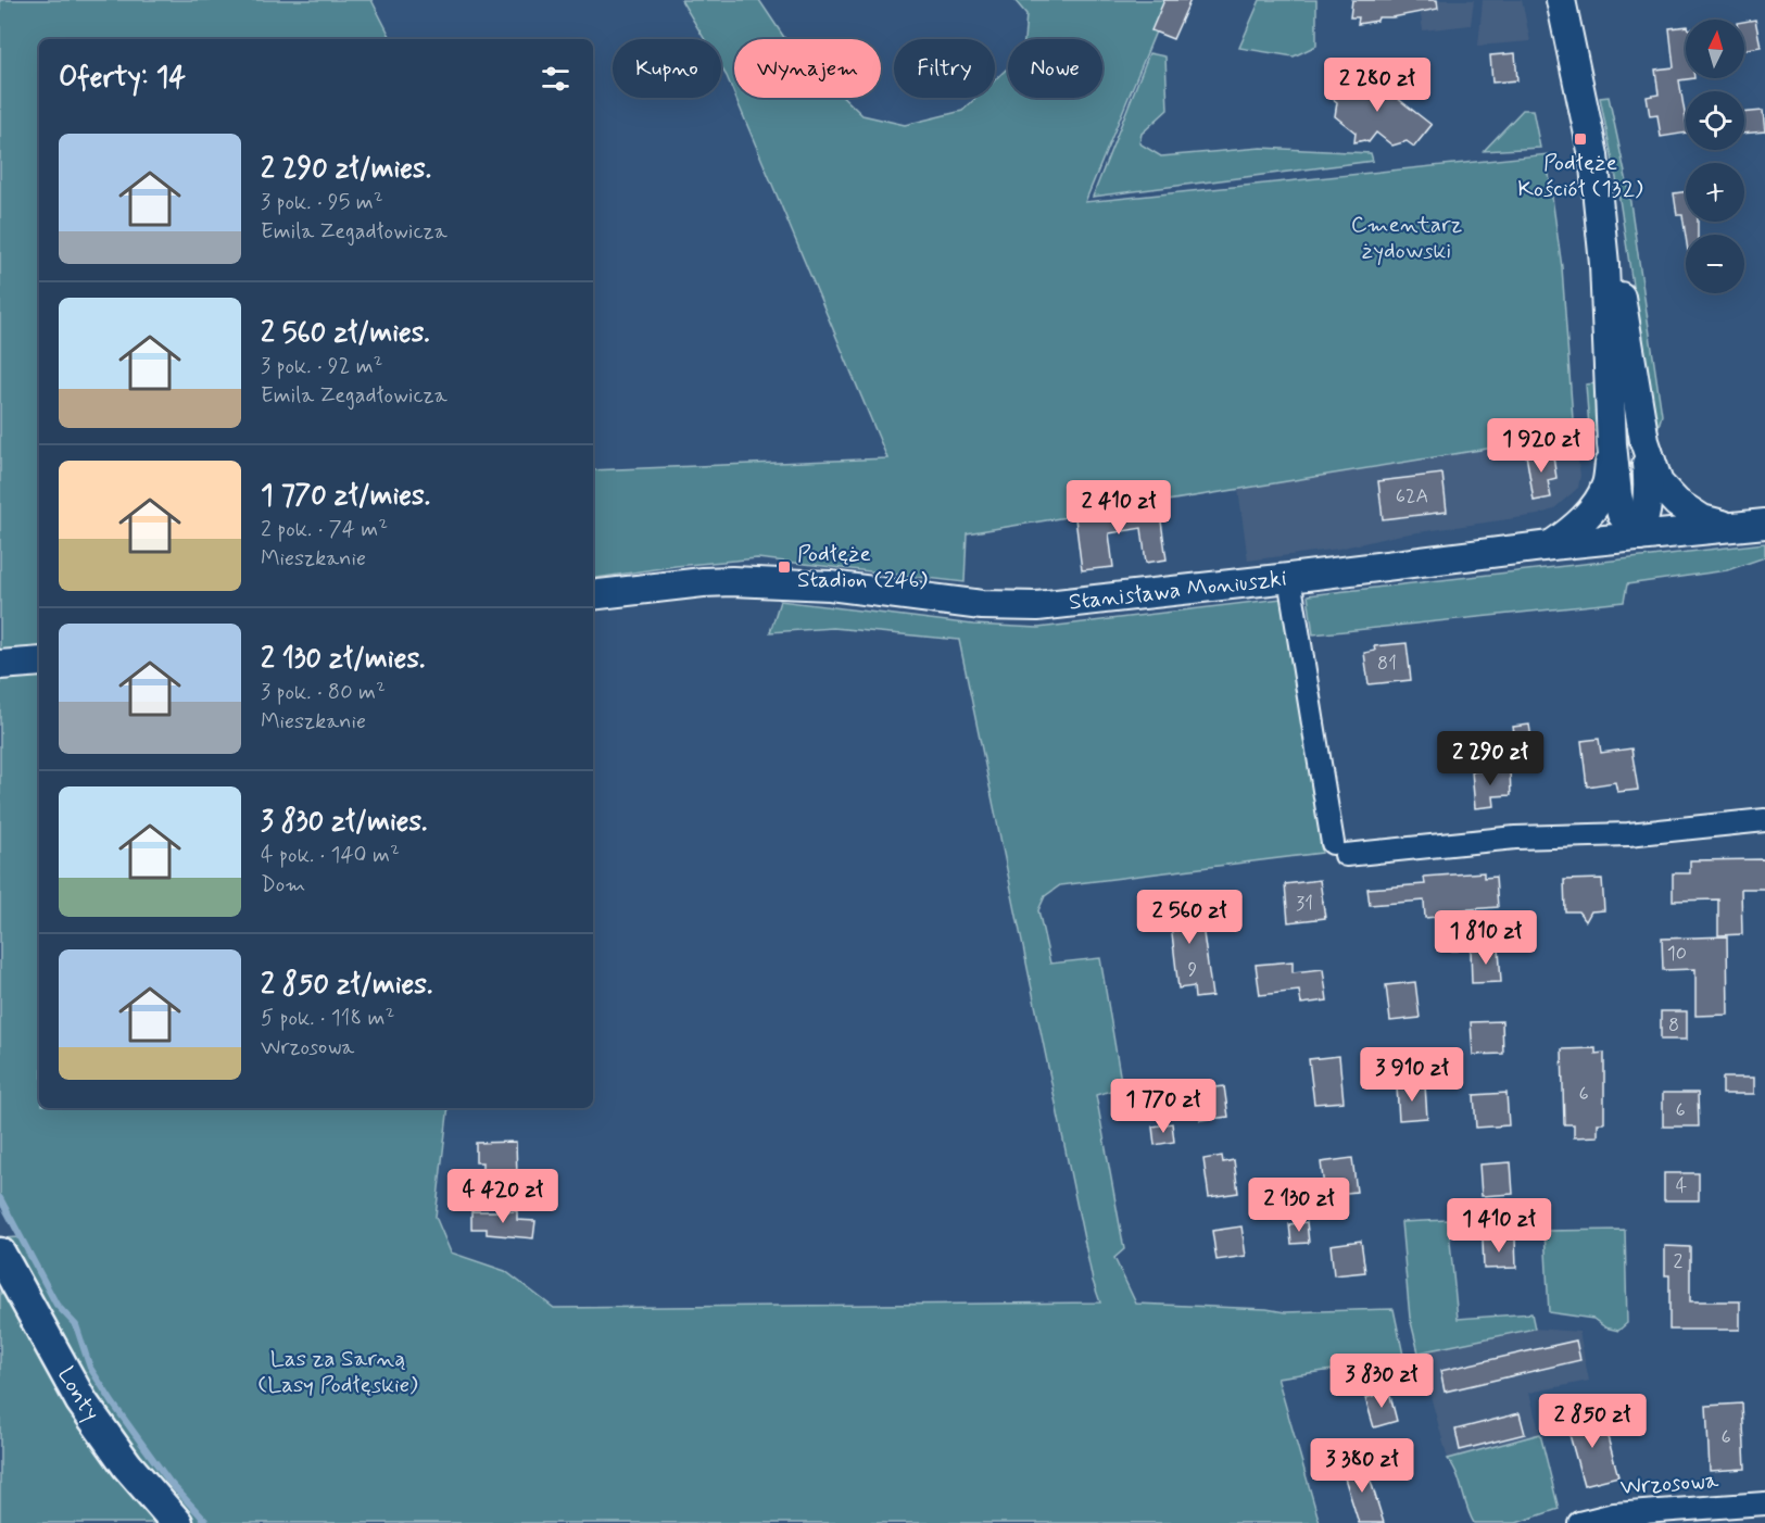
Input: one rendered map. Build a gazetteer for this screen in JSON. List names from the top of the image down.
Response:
{
  "streets": {
    "main road": ["Lonty"],
    "street": ["Stanisława Moniuszki", "Wrzosowa"]
  },
  "parks": ["Cmentarz żydowski", "Las za Sarną (Lasy Podłęskie)"],
  "places": {
    "transit": ["Podłęże Kościół (132)", "Podłęże Stadion (246)"]
  },
  "house_numbers": [
    "62A",
    "81",
    "31",
    "10",
    "9",
    "8",
    "6",
    "6",
    "4",
    "2",
    "6"
  ],
  "north": "top",
  "page": {
    "map_buttons": ["+", "−"],
    "chip": [
      "Kupno",
      "Wynajem",
      "Filtry",
      "Nowe"
    ],
    "heading": "Oferty: 14",
    "price": [
      "2 280 zł",
      "1 920 zł",
      "2 410 zł",
      "2 290 zł",
      "2 560 zł",
      "1 810 zł",
      "3 910 zł",
      "1 770 zł",
      "4 420 zł",
      "2 130 zł",
      "1 410 zł",
      "3 830 zł",
      "2 850 zł",
      "3 380 zł"
    ],
    "list": [
      {
        "name": "2 290 zł/mies.",
        "note": "3 pok. · 95 m² · Emila Zegadłowicza"
      },
      {
        "name": "2 560 zł/mies.",
        "note": "3 pok. · 92 m² · Emila Zegadłowicza"
      },
      {
        "name": "1 770 zł/mies.",
        "note": "2 pok. · 74 m² · Mieszkanie"
      },
      {
        "name": "2 130 zł/mies.",
        "note": "3 pok. · 80 m² · Mieszkanie"
      },
      {
        "name": "3 830 zł/mies.",
        "note": "4 pok. · 140 m² · Dom"
      },
      {
        "name": "2 850 zł/mies.",
        "note": "5 pok. · 118 m² · Wrzosowa"
      }
    ]
  }
}
